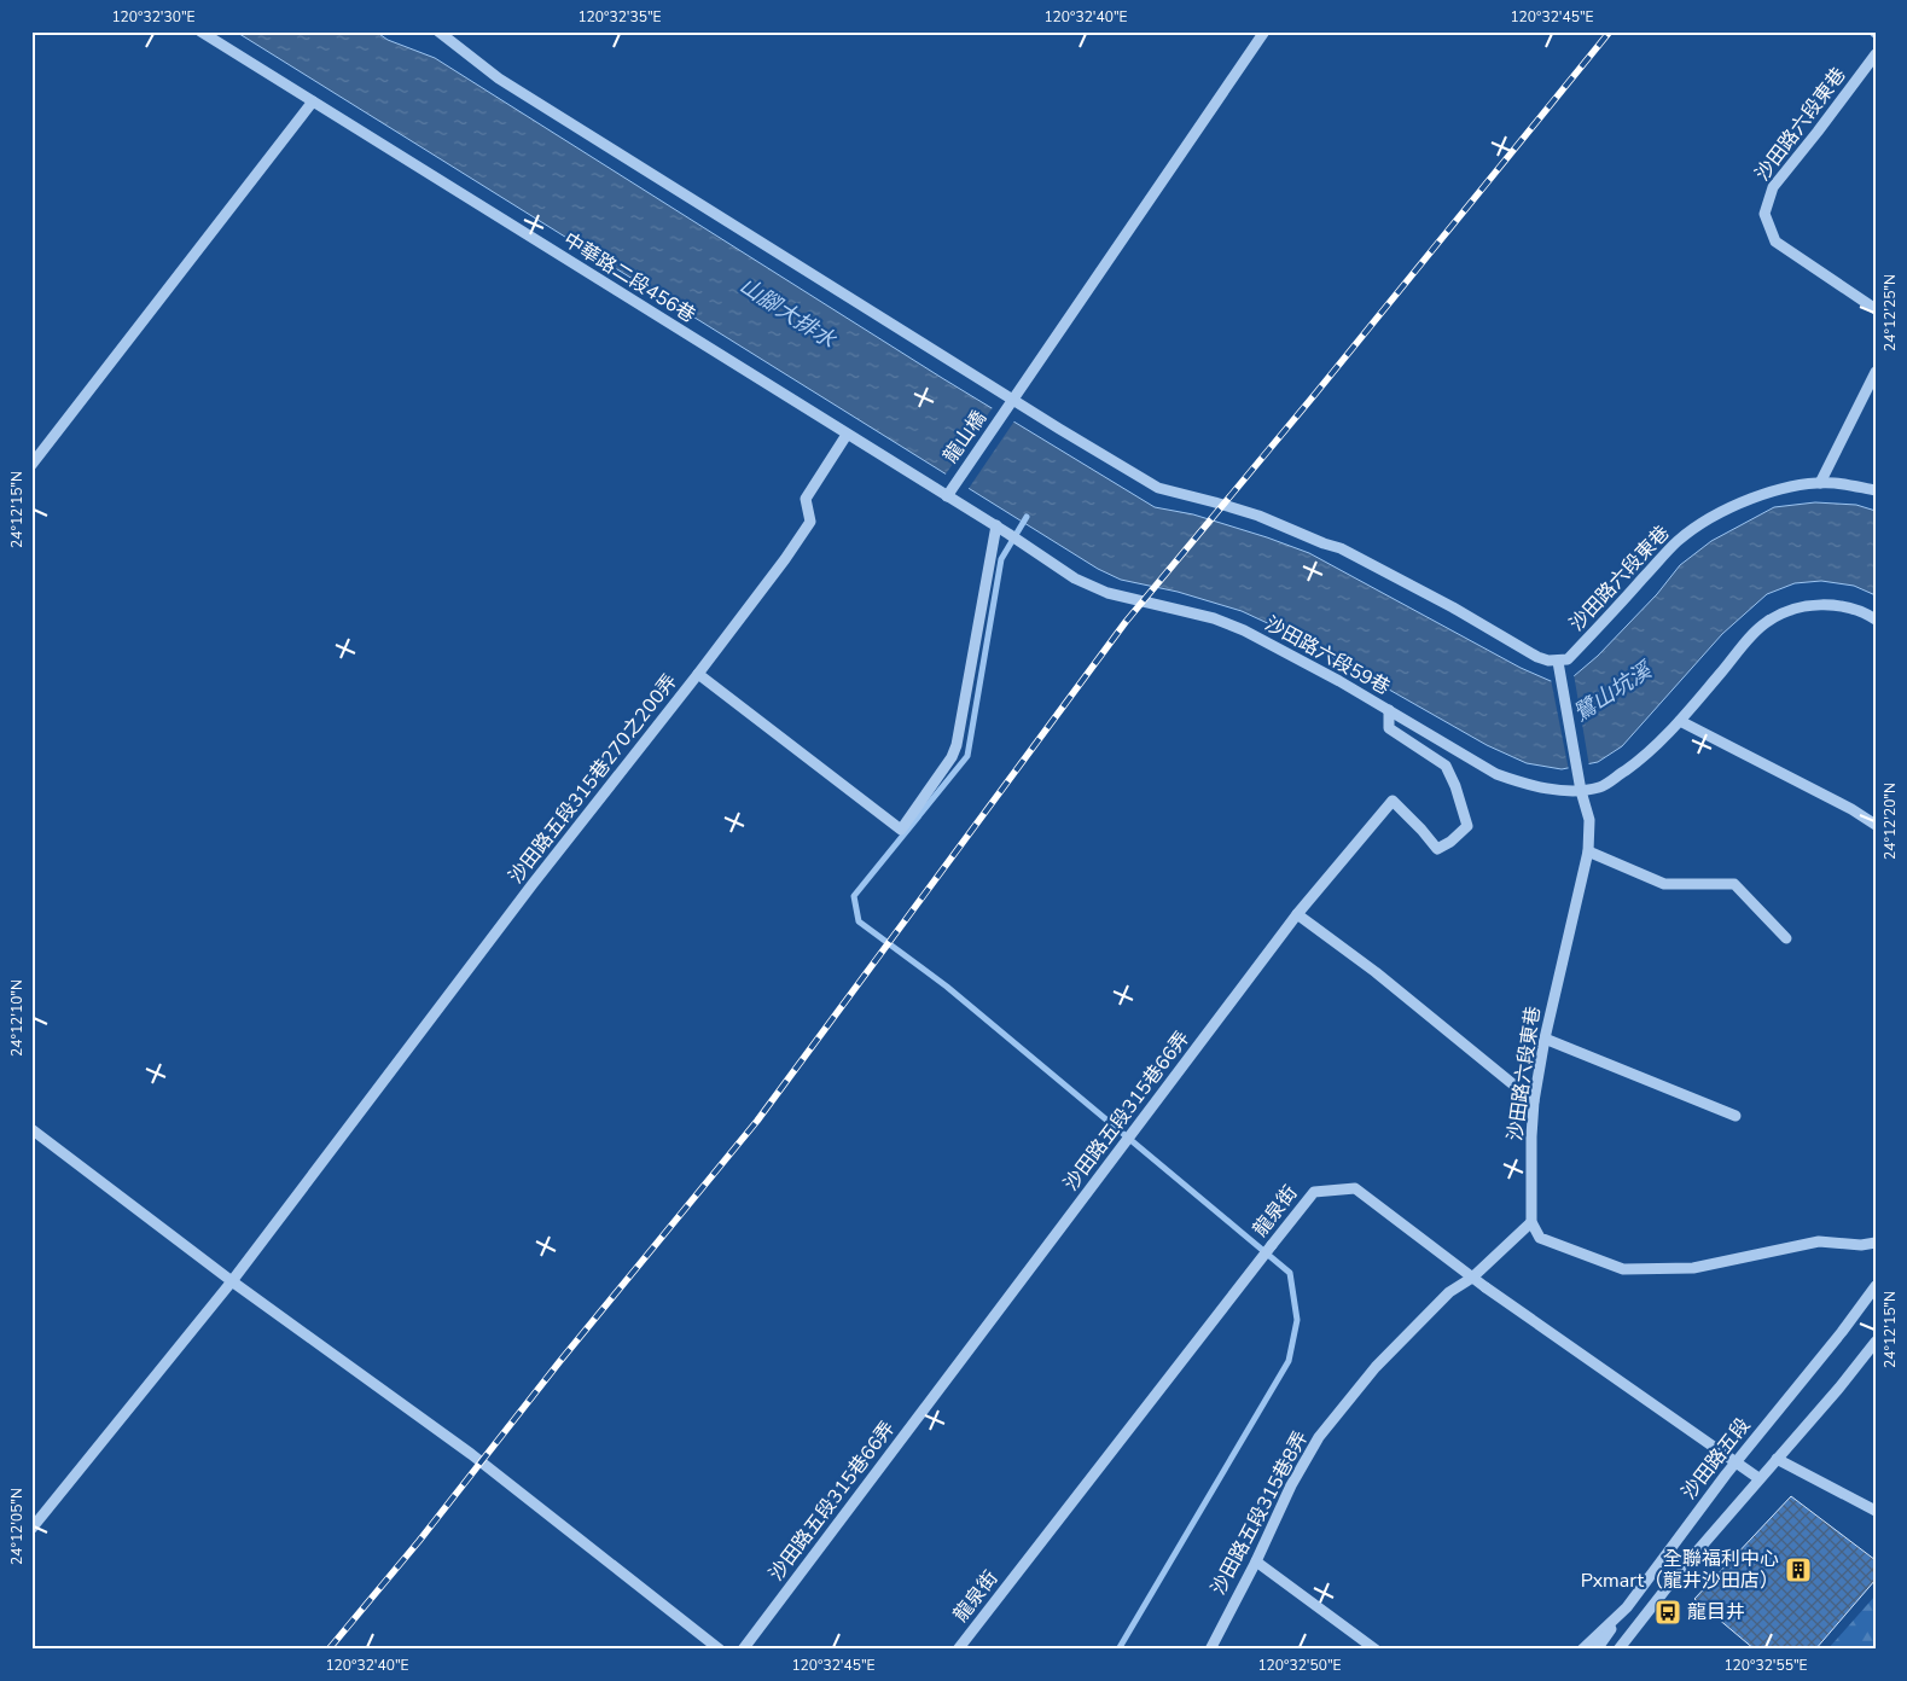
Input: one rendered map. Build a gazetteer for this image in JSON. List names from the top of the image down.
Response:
{
  "streets": {
    "street": [
      "沙田路六段東巷",
      "中華路二段456巷",
      "龍山橋",
      "沙田路六段59巷",
      "沙田路五段315巷270之200弄",
      "沙田路五段315巷66弄",
      "龍泉街",
      "沙田路五段",
      "沙田路五段315巷8弄"
    ]
  },
  "crossings": [
    ["沙田路六段東巷", "沙田路六段59巷"],
    ["沙田路六段東巷", "沙田路五段315巷8弄"],
    ["中華路二段456巷", "龍山橋"],
    ["中華路二段456巷", "沙田路六段59巷"],
    ["龍山橋", "沙田路六段59巷"],
    ["沙田路六段59巷", "沙田路五段315巷270之200弄"],
    ["沙田路六段59巷", "沙田路五段315巷66弄"],
    ["龍泉街", "沙田路五段"]
  ],
  "water": ["山腳大排水", "鷺山坑溪"],
  "places": {
    "building": ["全聯福利中心 Pxmart（龍井沙田店）"],
    "bus stop": ["龍目井"]
  },
  "coordinates": [
    "120°32'30\"E",
    "120°32'35\"E",
    "120°32'40\"E",
    "120°32'45\"E",
    "24°12'25\"N",
    "24°12'15\"N",
    "24°12'20\"N",
    "24°12'10\"N",
    "24°12'05\"N",
    "120°32'50\"E",
    "120°32'55\"E"
  ]
}
